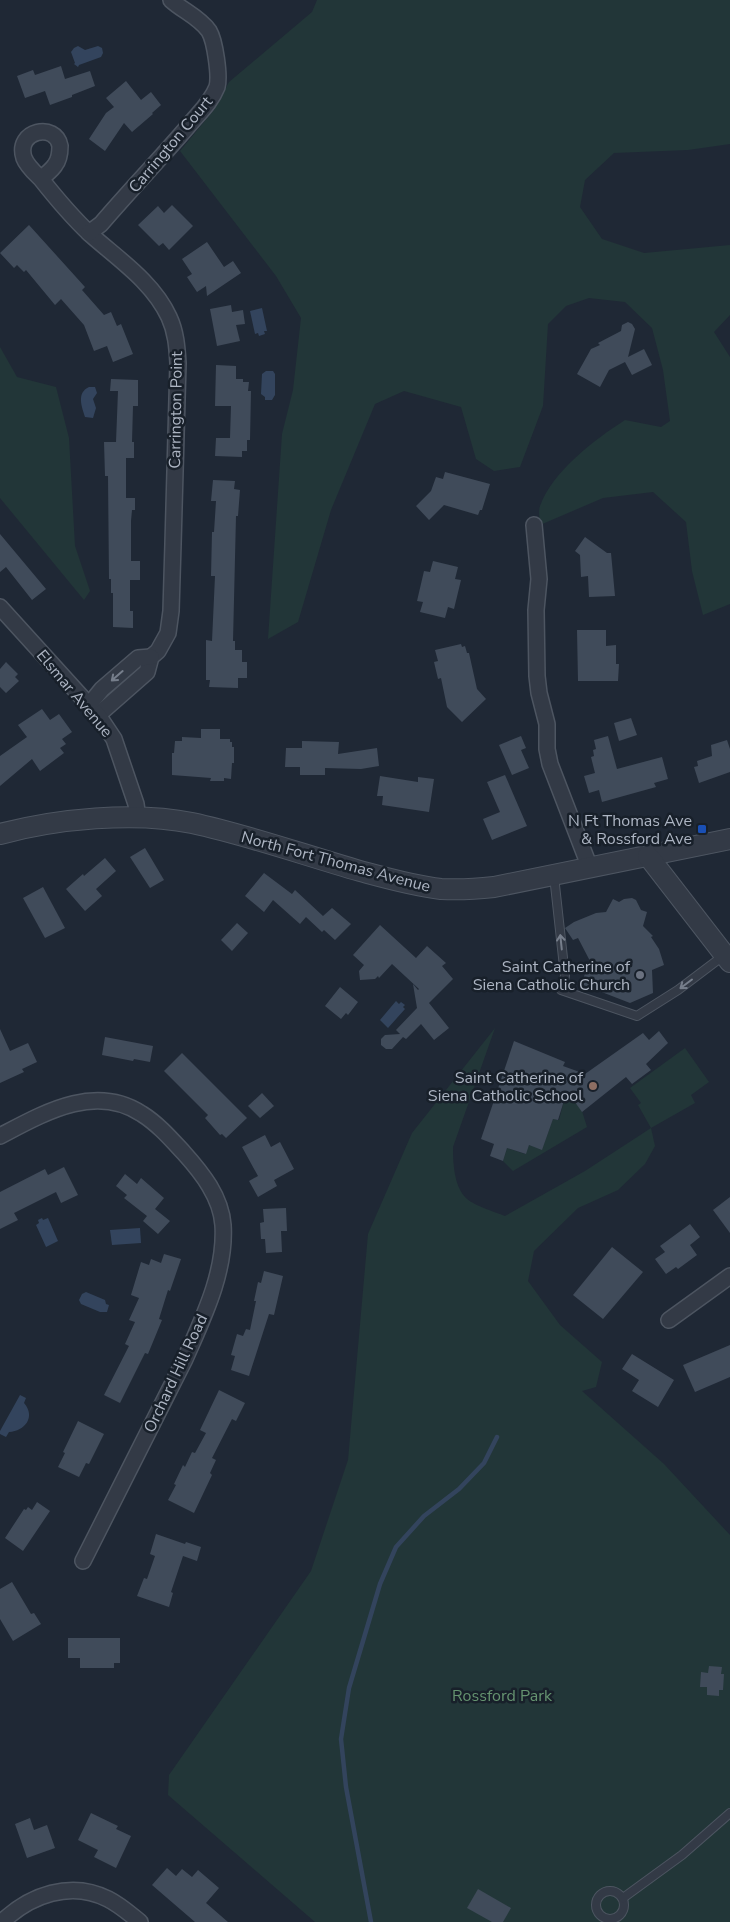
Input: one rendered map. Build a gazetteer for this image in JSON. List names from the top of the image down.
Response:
{
  "streets": {
    "street": [
      "Carrington Court",
      "Carrington Point",
      "Elsmar Avenue",
      "North Fort Thomas Avenue",
      "Orchard Hill Road"
    ]
  },
  "crossings": [
    ["Carrington Court", "Carrington Point"],
    ["Carrington Point", "Elsmar Avenue"],
    ["Elsmar Avenue", "North Fort Thomas Avenue"]
  ],
  "parks": ["Rossford Park"],
  "places": {
    "transit": ["N Ft Thomas Ave & Rossford Ave"],
    "other": ["Saint Catherine of Siena Catholic Church", "Saint Catherine of Siena Catholic School"]
  }
}
